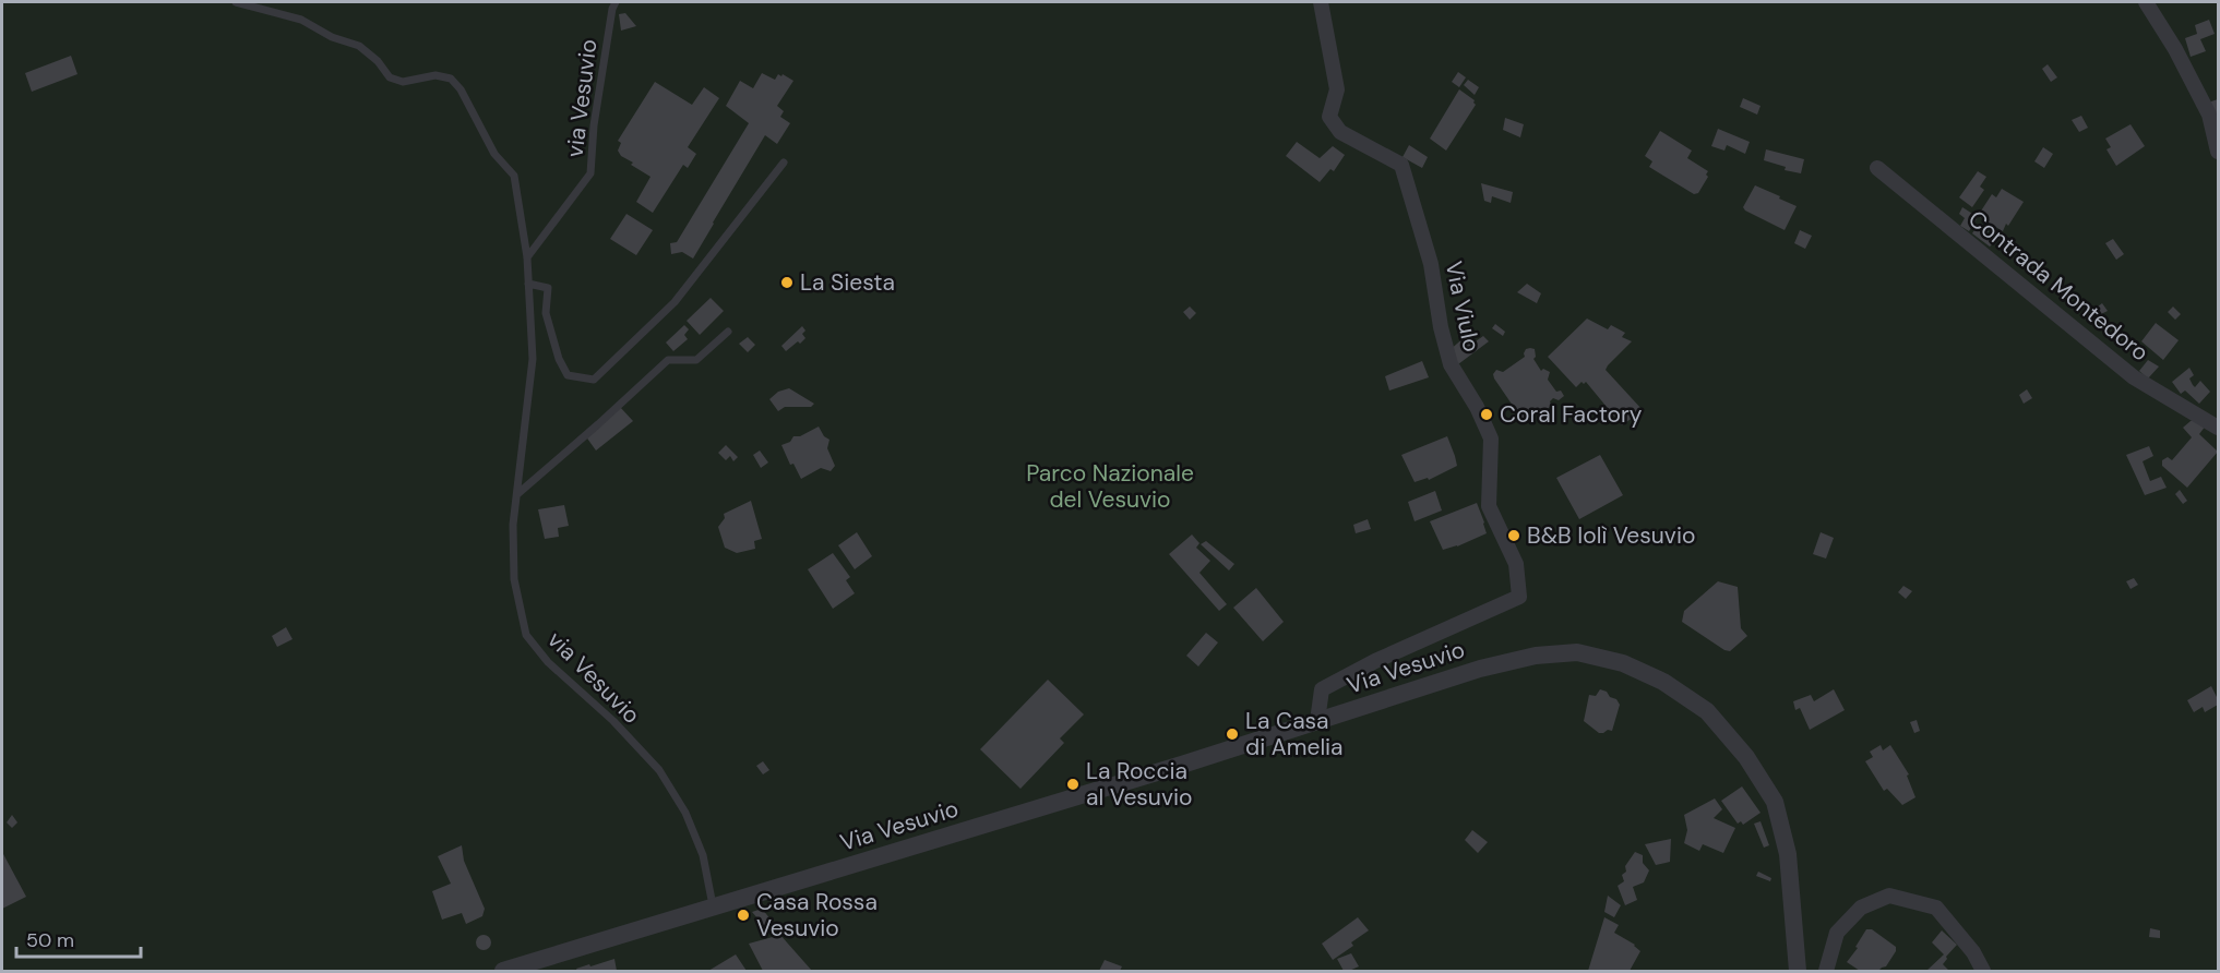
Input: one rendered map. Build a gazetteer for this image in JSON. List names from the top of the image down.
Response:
{
  "streets": {
    "street": ["Contrada Montedoro", "Via Viulo", "Via Vesuvio"],
    "lane": ["via Vesuvio"]
  },
  "crossings": [
    ["via Vesuvio", "Via Vesuvio"],
    ["Via Viulo", "Via Vesuvio"]
  ],
  "parks": ["Parco Nazionale del Vesuvio"],
  "places": [
    "La Siesta",
    "Coral Factory",
    "B&B Iolì Vesuvio",
    "La Casa di Amelia",
    "La Roccia al Vesuvio",
    "Casa Rossa Vesuvio"
  ],
  "scale_bar": "50 m"
}
